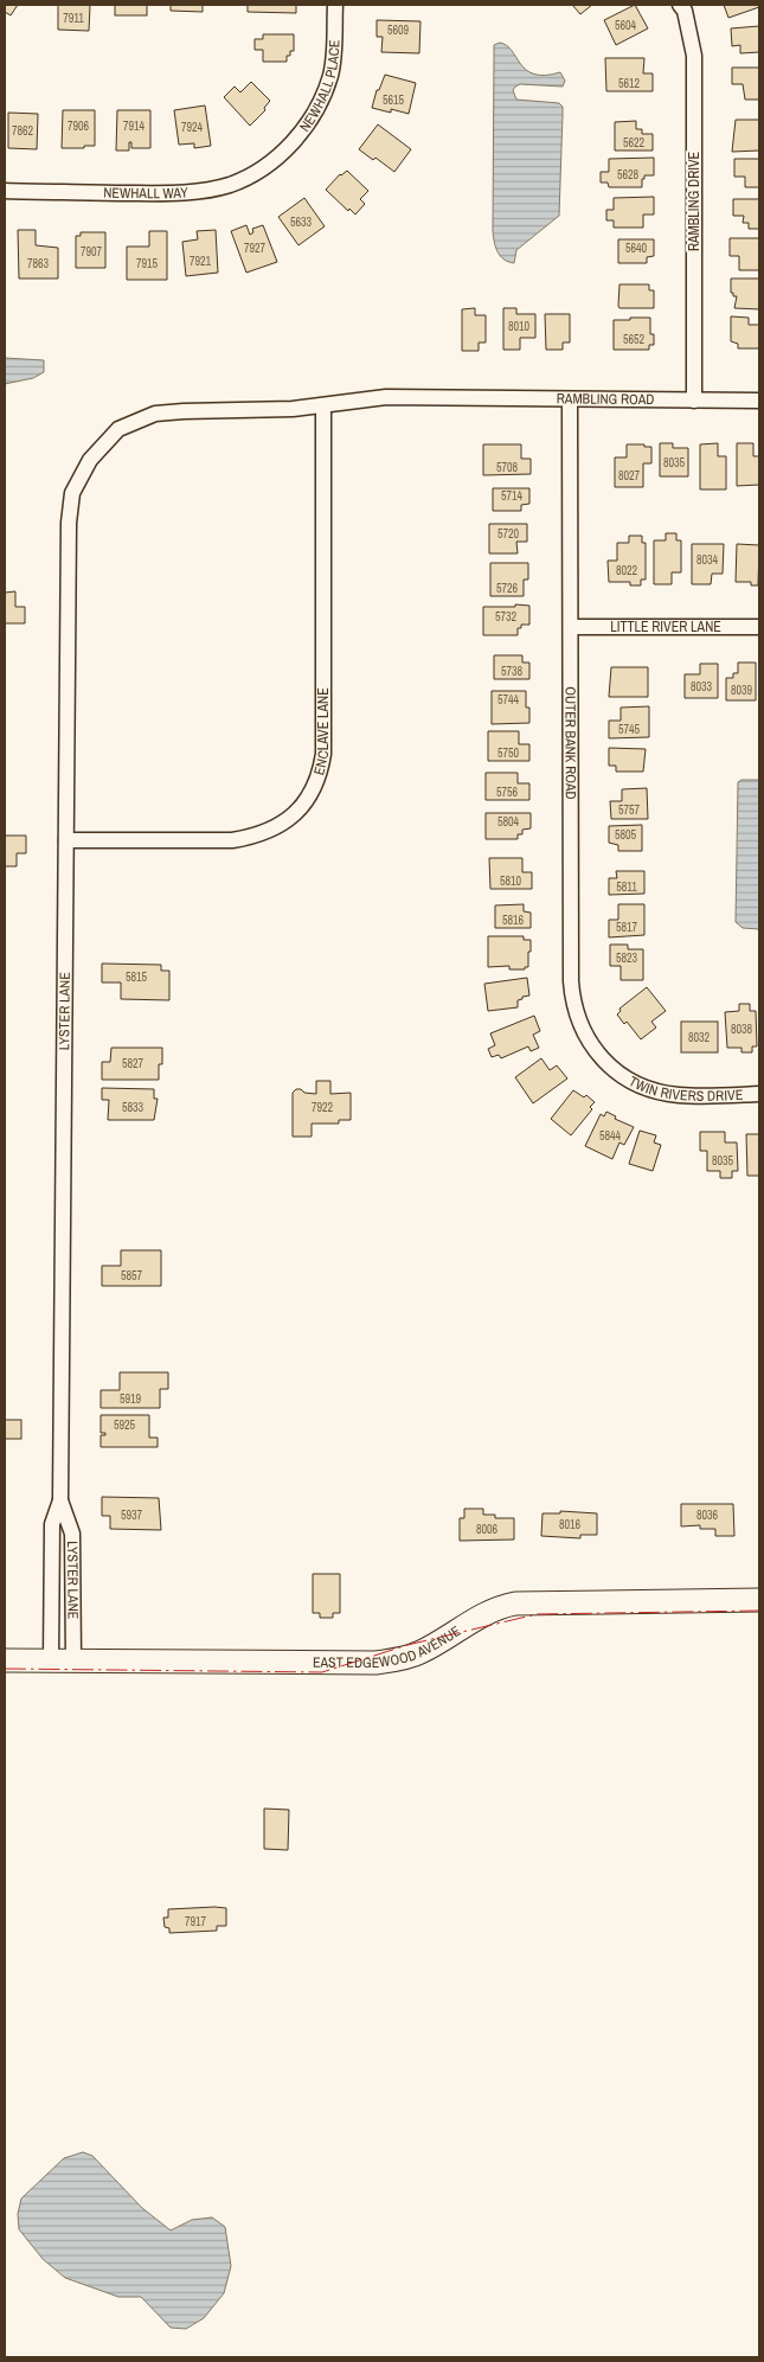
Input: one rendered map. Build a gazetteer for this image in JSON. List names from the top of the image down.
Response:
{
  "streets": {
    "main road": ["EAST EDGEWOOD AVENUE"],
    "street": [
      "NEWHALL PLACE",
      "NEWHALL WAY",
      "RAMBLING DRIVE",
      "RAMBLING ROAD",
      "LITTLE RIVER LANE",
      "ENCLAVE LANE",
      "OUTER BANK ROAD",
      "LYSTER LANE",
      "TWIN RIVERS DRIVE"
    ]
  },
  "crossings": [
    ["NEWHALL PLACE", "NEWHALL WAY"],
    ["RAMBLING DRIVE", "RAMBLING ROAD"],
    ["RAMBLING ROAD", "ENCLAVE LANE"],
    ["RAMBLING ROAD", "OUTER BANK ROAD"],
    ["RAMBLING ROAD", "LYSTER LANE"],
    ["LITTLE RIVER LANE", "OUTER BANK ROAD"],
    ["ENCLAVE LANE", "LYSTER LANE"],
    ["OUTER BANK ROAD", "TWIN RIVERS DRIVE"],
    ["LYSTER LANE", "EAST EDGEWOOD AVENUE"]
  ],
  "house_numbers": [
    "7911",
    "5604",
    "5609",
    "5612",
    "5615",
    "7906",
    "7914",
    "7924",
    "7862",
    "5622",
    "5628",
    "5633",
    "7927",
    "5640",
    "7907",
    "7921",
    "7863",
    "7915",
    "8010",
    "5652",
    "8035",
    "5708",
    "8027",
    "5714",
    "5720",
    "8034",
    "8022",
    "5726",
    "5732",
    "5738",
    "8033",
    "8039",
    "5744",
    "5745",
    "5750",
    "5756",
    "5757",
    "5804",
    "5805",
    "5810",
    "5811",
    "5816",
    "5817",
    "5823",
    "5815",
    "8038",
    "8032",
    "5827",
    "5833",
    "7922",
    "5844",
    "8035",
    "5857",
    "5919",
    "5925",
    "5937",
    "8036",
    "8016",
    "8006",
    "7917"
  ]
}
